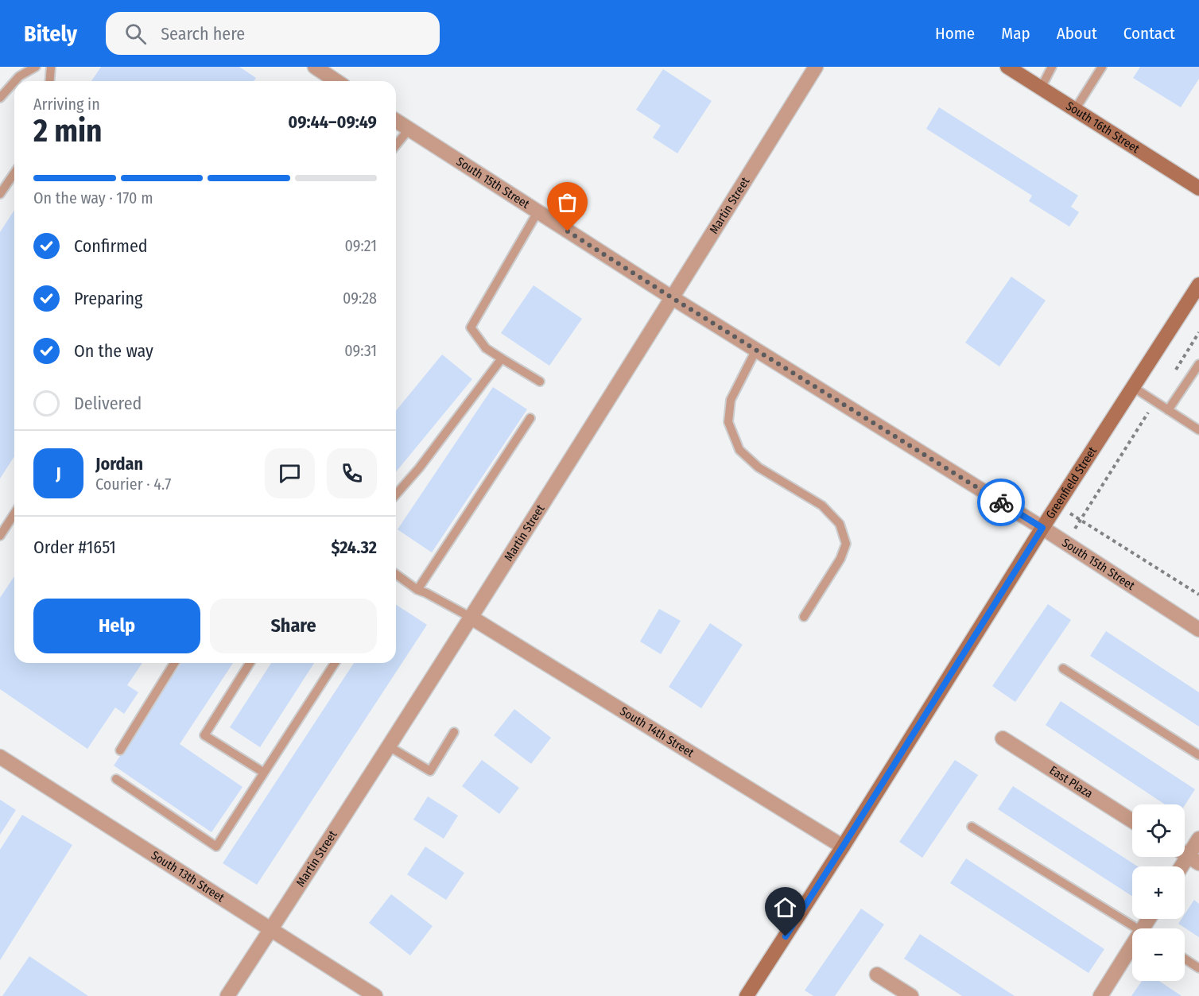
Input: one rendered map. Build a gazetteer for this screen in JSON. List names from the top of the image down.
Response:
{
  "streets": {
    "main road": ["South 16th Street", "Greenfield Street"],
    "street": [
      "South 15th Street",
      "Martin Street",
      "South 14th Street",
      "East Plaza",
      "South 13th Street"
    ]
  },
  "crossings": [
    ["South 15th Street", "Martin Street"],
    ["South 15th Street", "Greenfield Street"],
    ["Martin Street", "South 14th Street"],
    ["Martin Street", "South 13th Street"],
    ["Greenfield Street", "South 14th Street"]
  ],
  "page": {
    "header": "Bitely",
    "search": "Search here",
    "nav": [
      "Home",
      "Map",
      "About",
      "Contact"
    ],
    "heading": ["2 min", "Arriving in", "09:44–09:49"],
    "panel": [
      "Jordan",
      "Courier · 4.7",
      "Order #1651",
      "$24.32"
    ],
    "bar": "On the way · 170 m",
    "list": [
      ["Confirmed", "09:21"],
      ["Preparing", "09:28"],
      ["On the way", "09:31"],
      "Delivered"
    ],
    "round": "J",
    "buttons": ["Help", "Share"],
    "map_buttons": ["+", "−"]
  }
}
